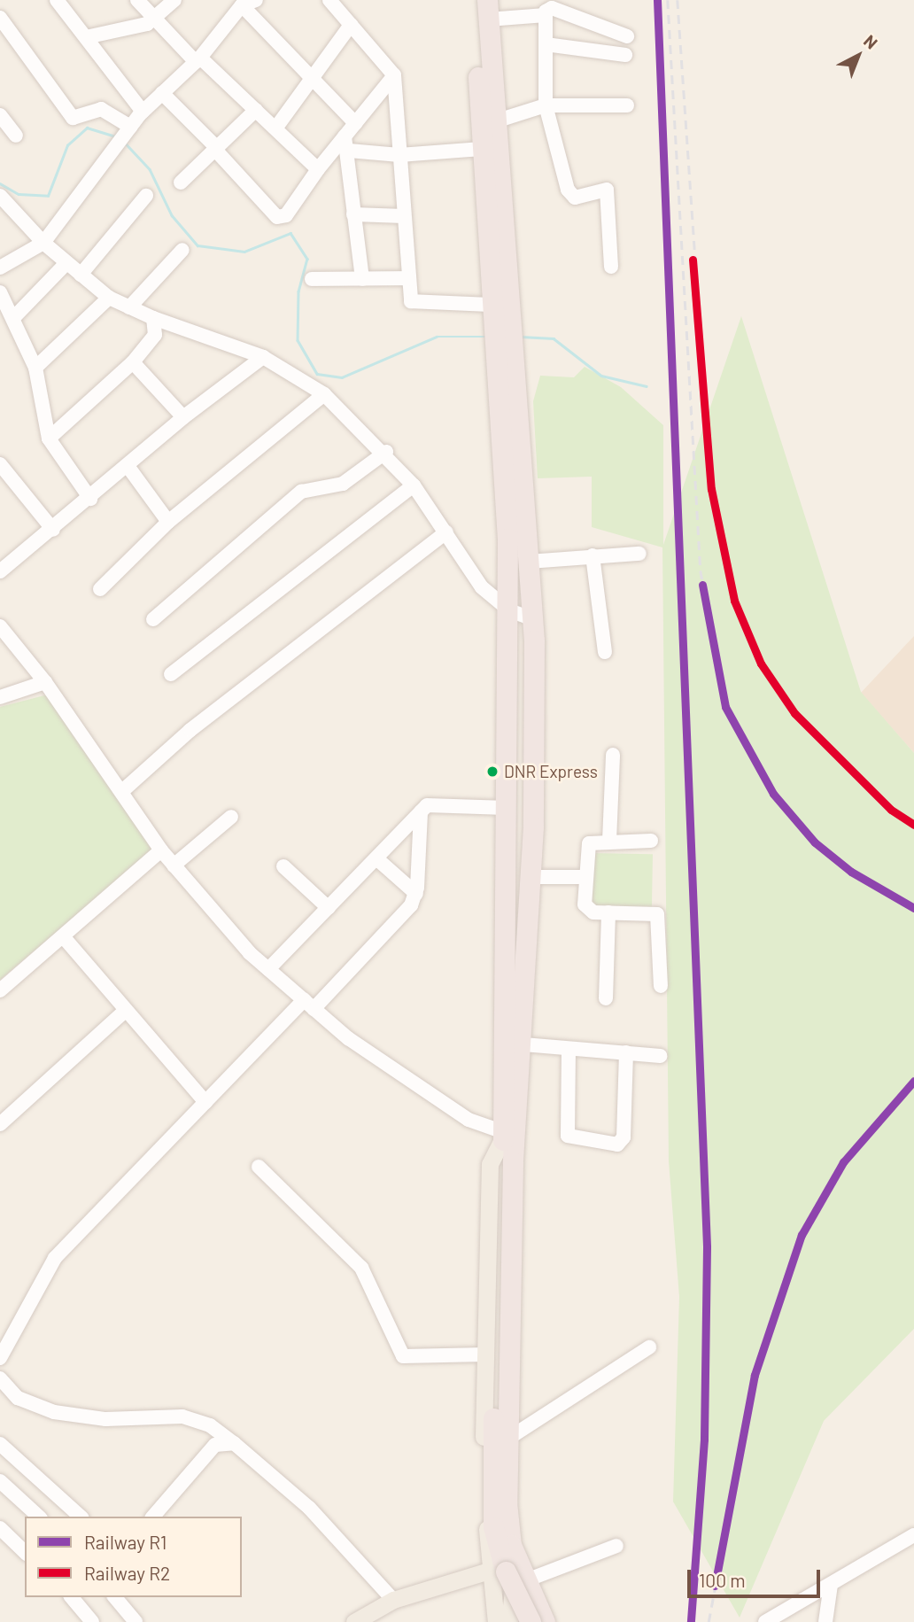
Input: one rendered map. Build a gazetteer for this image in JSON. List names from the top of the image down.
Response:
{
  "places": ["DNR Express"],
  "lines": ["rail line R1", "rail line R2"],
  "legend": ["Railway R1", "Railway R2"],
  "scale_bar": "100 m",
  "north": "top right"
}
